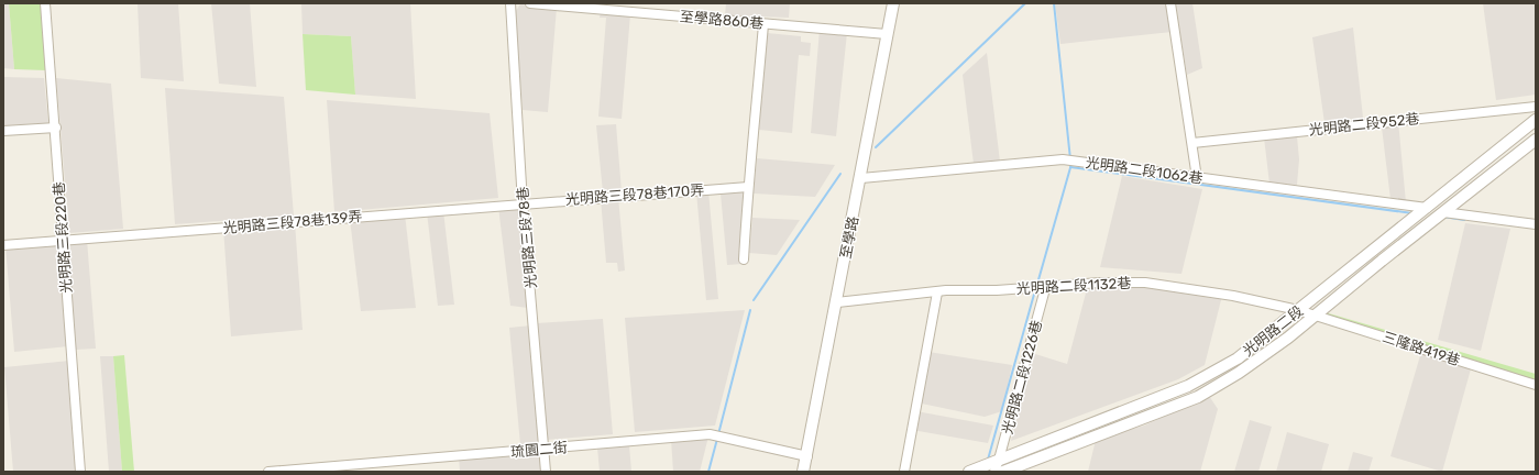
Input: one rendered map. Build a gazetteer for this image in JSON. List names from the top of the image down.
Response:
{
  "streets": {
    "street": [
      "至學路860巷",
      "光明路二段952巷",
      "光明路二段1062巷",
      "光明路三段78巷170弄",
      "光明路三段78巷139弄",
      "光明路三段220巷",
      "光明路三段78巷",
      "至學路",
      "光明路二段1132巷",
      "光明路二段",
      "三隆路419巷",
      "光明路二段1226巷",
      "琉園二街"
    ]
  },
  "crossings": [
    ["至學路860巷", "至學路"],
    ["光明路二段1062巷", "至學路"],
    ["光明路二段1062巷", "光明路二段"],
    ["光明路三段78巷170弄", "光明路三段78巷139弄"],
    ["光明路三段78巷170弄", "光明路三段78巷"],
    ["光明路三段78巷139弄", "光明路三段220巷"],
    ["光明路三段78巷139弄", "光明路三段78巷"],
    ["光明路三段78巷", "琉園二街"],
    ["至學路", "光明路二段1132巷"],
    ["至學路", "琉園二街"],
    ["光明路二段1132巷", "光明路二段"],
    ["光明路二段1132巷", "三隆路419巷"],
    ["光明路二段1132巷", "光明路二段1226巷"],
    ["光明路二段", "三隆路419巷"],
    ["光明路二段", "光明路二段1226巷"]
  ]
}
